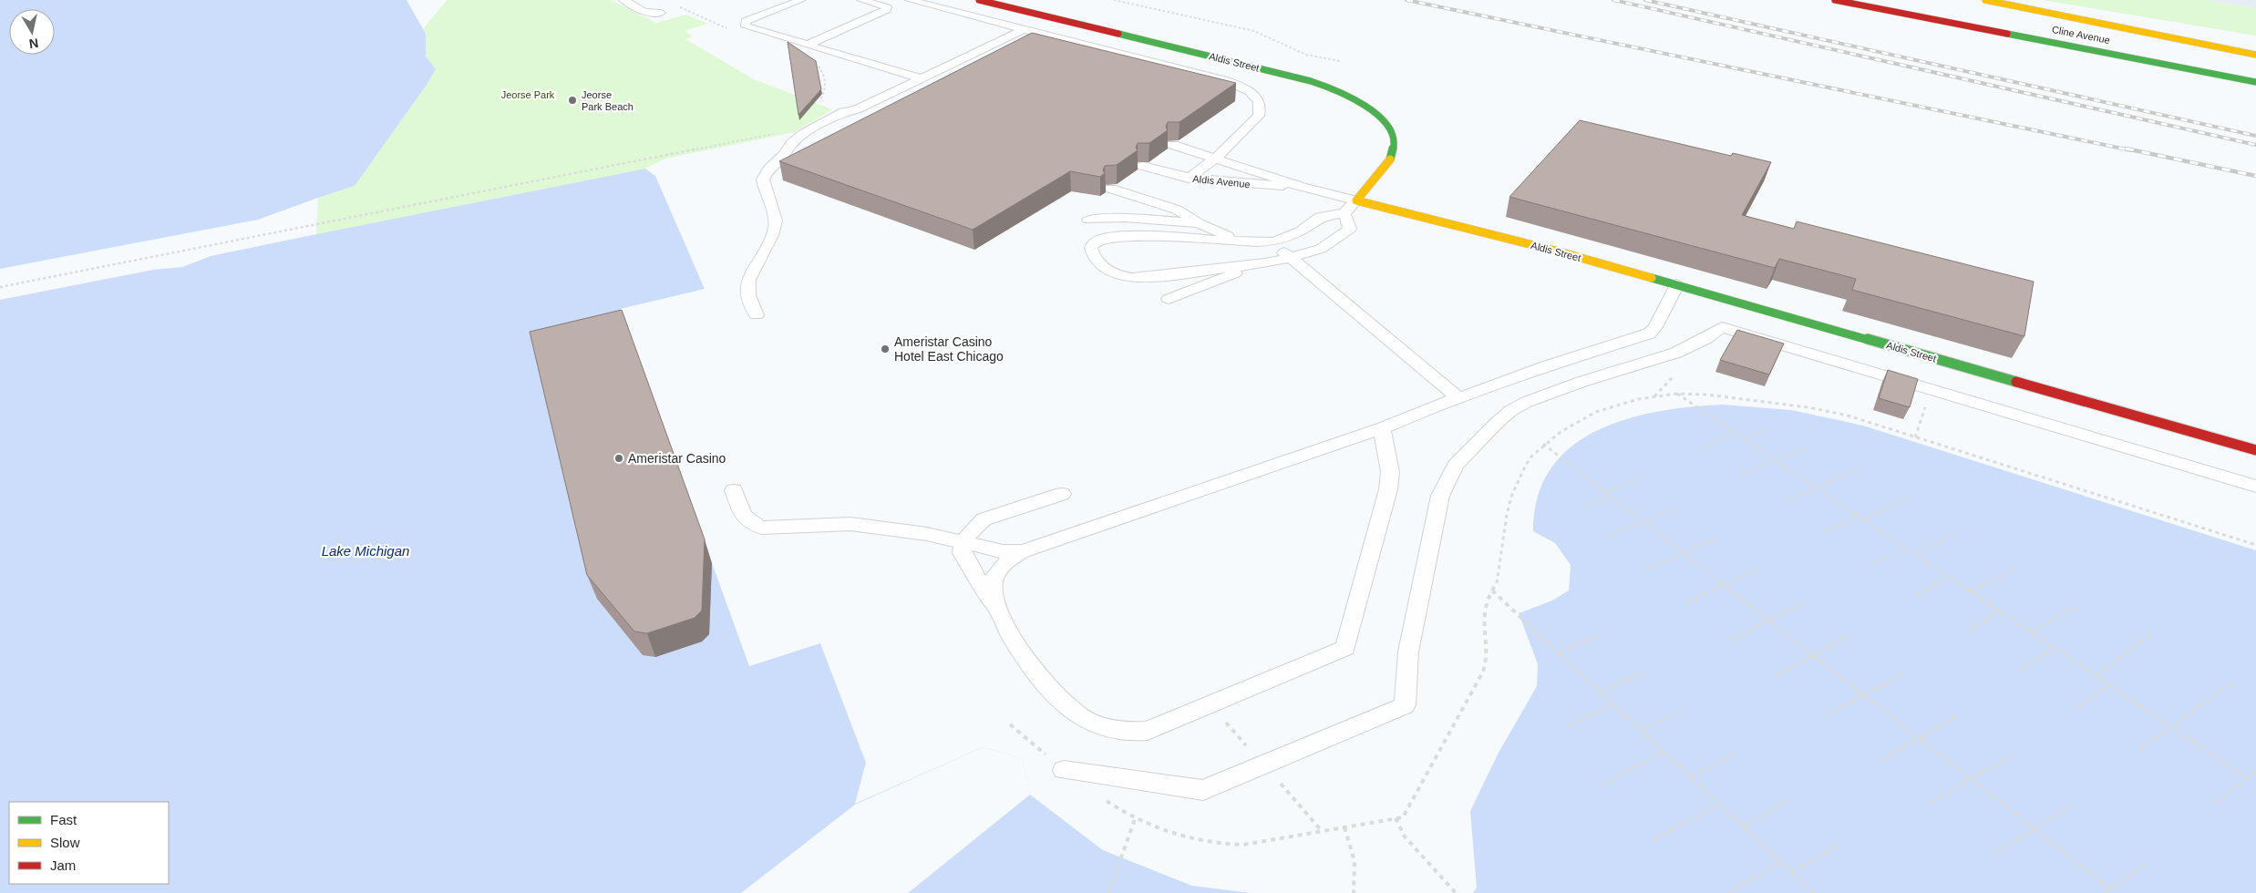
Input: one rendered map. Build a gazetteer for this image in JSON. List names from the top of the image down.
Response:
{
  "streets": {
    "main road": ["Cline Avenue", "Aldis Street"],
    "lane": ["Aldis Avenue"]
  },
  "crossings": [
    ["Aldis Street", "Aldis Avenue"]
  ],
  "water": ["Lake Michigan"],
  "parks": ["Jeorse Park"],
  "places": ["Jeorse Park Beach", "Ameristar Casino Hotel East Chicago", "Ameristar Casino"],
  "legend": ["Fast", "Slow", "Jam"],
  "north": "bottom"
}
